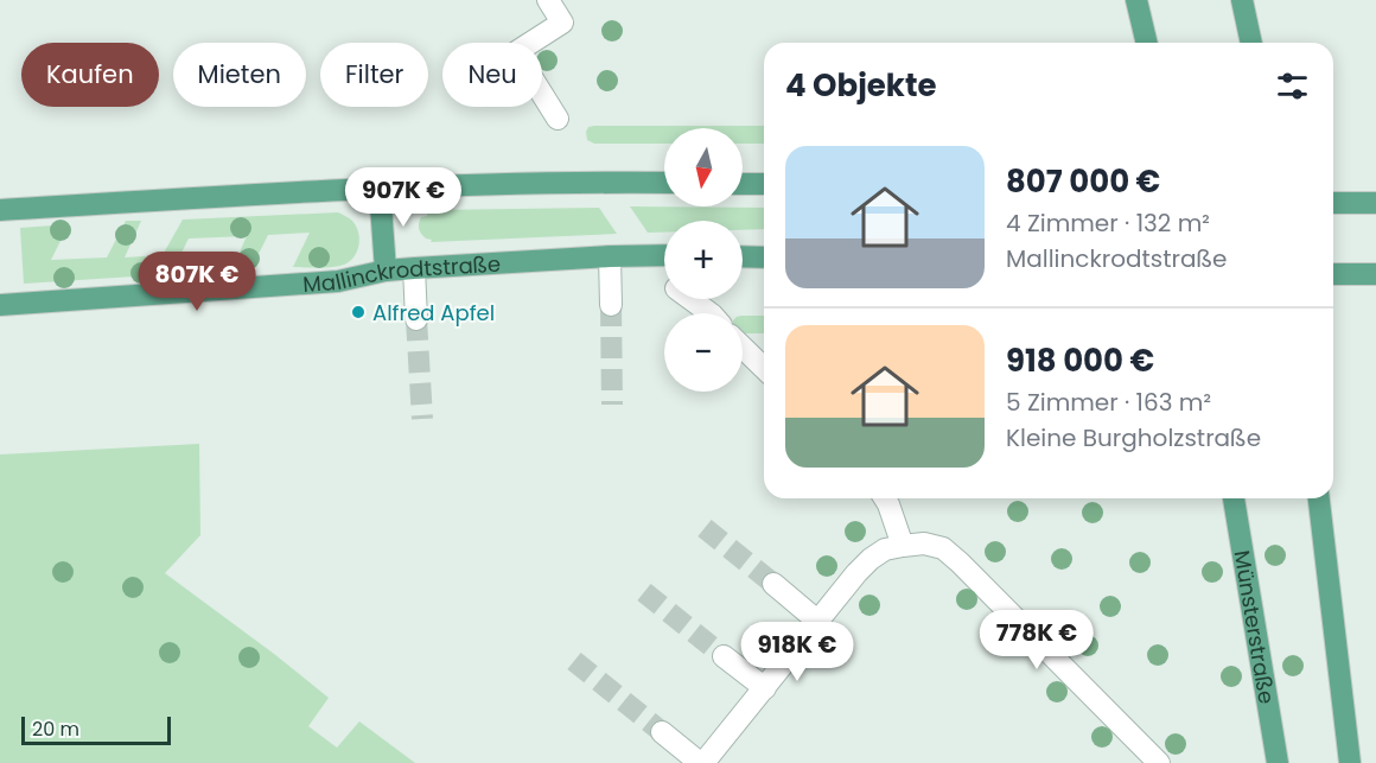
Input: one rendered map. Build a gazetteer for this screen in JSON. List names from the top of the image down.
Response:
{
  "streets": {
    "main road": ["Mallinckrodtstraße", "Münsterstraße"]
  },
  "places": ["Alfred Apfel"],
  "scale_bar": "20 m",
  "north": "bottom",
  "page": {
    "chip": [
      "Kaufen",
      "Mieten",
      "Filter",
      "Neu"
    ],
    "heading": "4 Objekte",
    "map_buttons": ["+", "−"],
    "list": [
      {
        "name": "807 000 €",
        "note": "4 Zimmer · 132 m² · Mallinckrodtstraße"
      },
      {
        "name": "918 000 €",
        "note": "5 Zimmer · 163 m² · Kleine Burgholzstraße"
      }
    ],
    "price": [
      "907K €",
      "807K €",
      "778K €",
      "918K €"
    ],
    "scale": "20 m"
  }
}
